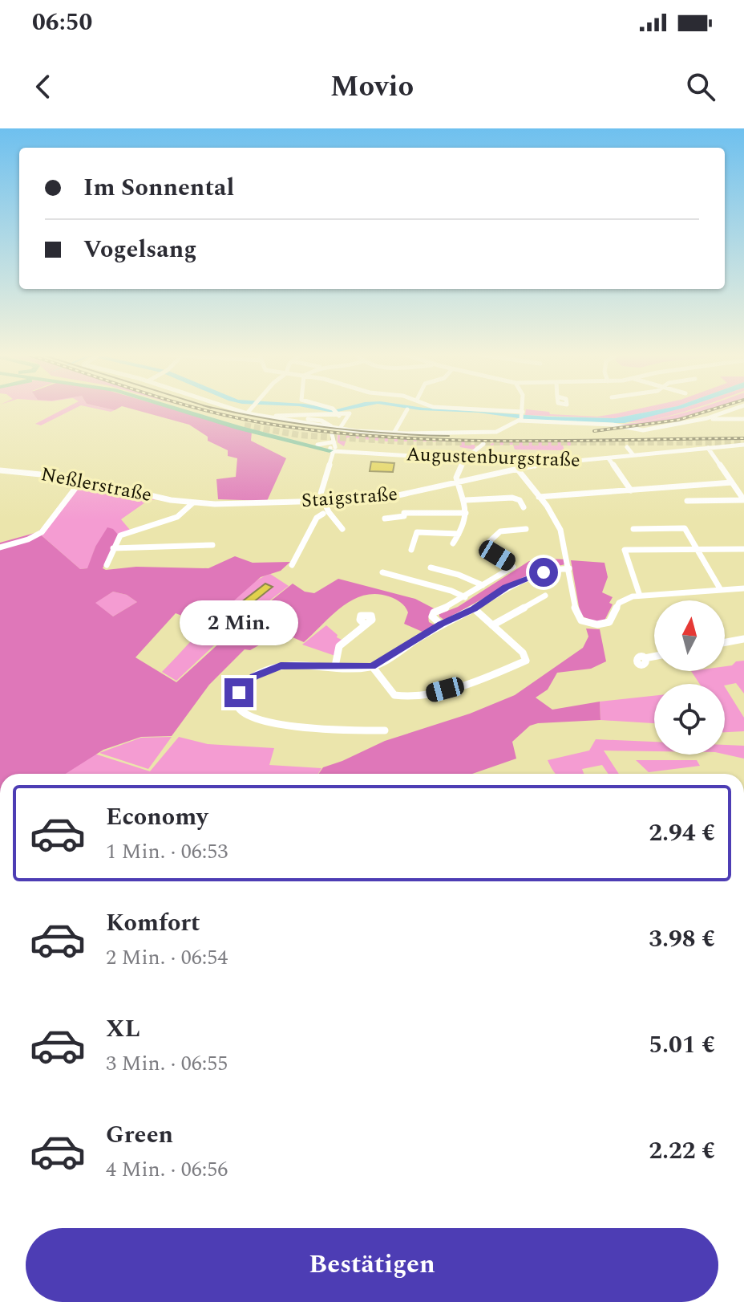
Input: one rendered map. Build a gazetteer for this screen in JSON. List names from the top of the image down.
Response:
{
  "streets": {
    "street": ["Augustenburgstraße", "Neßlerstraße", "Staigstraße"]
  },
  "crossings": [
    ["Augustenburgstraße", "Staigstraße"],
    ["Neßlerstraße", "Staigstraße"]
  ],
  "north": "top",
  "page": {
    "status": "06:50",
    "header": "Movio",
    "banner": ["Im Sonnental", "Vogelsang"],
    "bubble": "2 Min.",
    "list": [
      {
        "name": "Economy",
        "note": "1 Min. · 06:53",
        "value": "2.94 €"
      },
      {
        "name": "Komfort",
        "note": "2 Min. · 06:54",
        "value": "3.98 €"
      },
      {
        "name": "XL",
        "note": "3 Min. · 06:55",
        "value": "5.01 €"
      },
      {
        "name": "Green",
        "note": "4 Min. · 06:56",
        "value": "2.22 €"
      }
    ],
    "buttons": "Bestätigen"
  }
}
